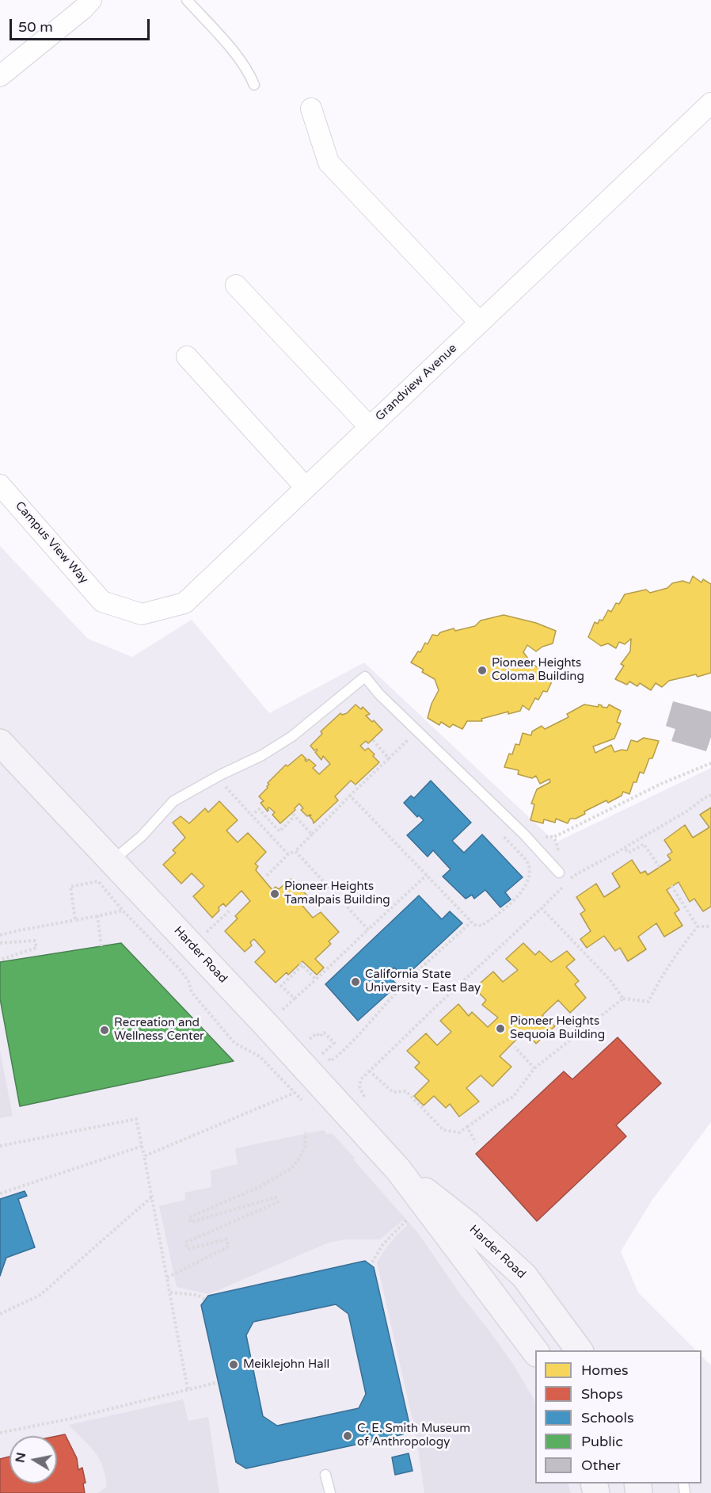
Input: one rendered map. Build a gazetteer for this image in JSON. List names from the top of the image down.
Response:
{
  "streets": {
    "street": ["Grandview Avenue", "Campus View Way", "Harder Road"]
  },
  "crossings": [
    ["Grandview Avenue", "Campus View Way"]
  ],
  "places": [
    "Pioneer Heights Coloma Building",
    "Pioneer Heights Tamalpais Building",
    "California State University - East Bay",
    "Pioneer Heights Sequoia Building",
    "Recreation and Wellness Center",
    "Meiklejohn Hall",
    "C. E. Smith Museum of Anthropology"
  ],
  "legend": [
    "Homes",
    "Shops",
    "Schools",
    "Public",
    "Other"
  ],
  "scale_bar": "50 m",
  "north": "left"
}
